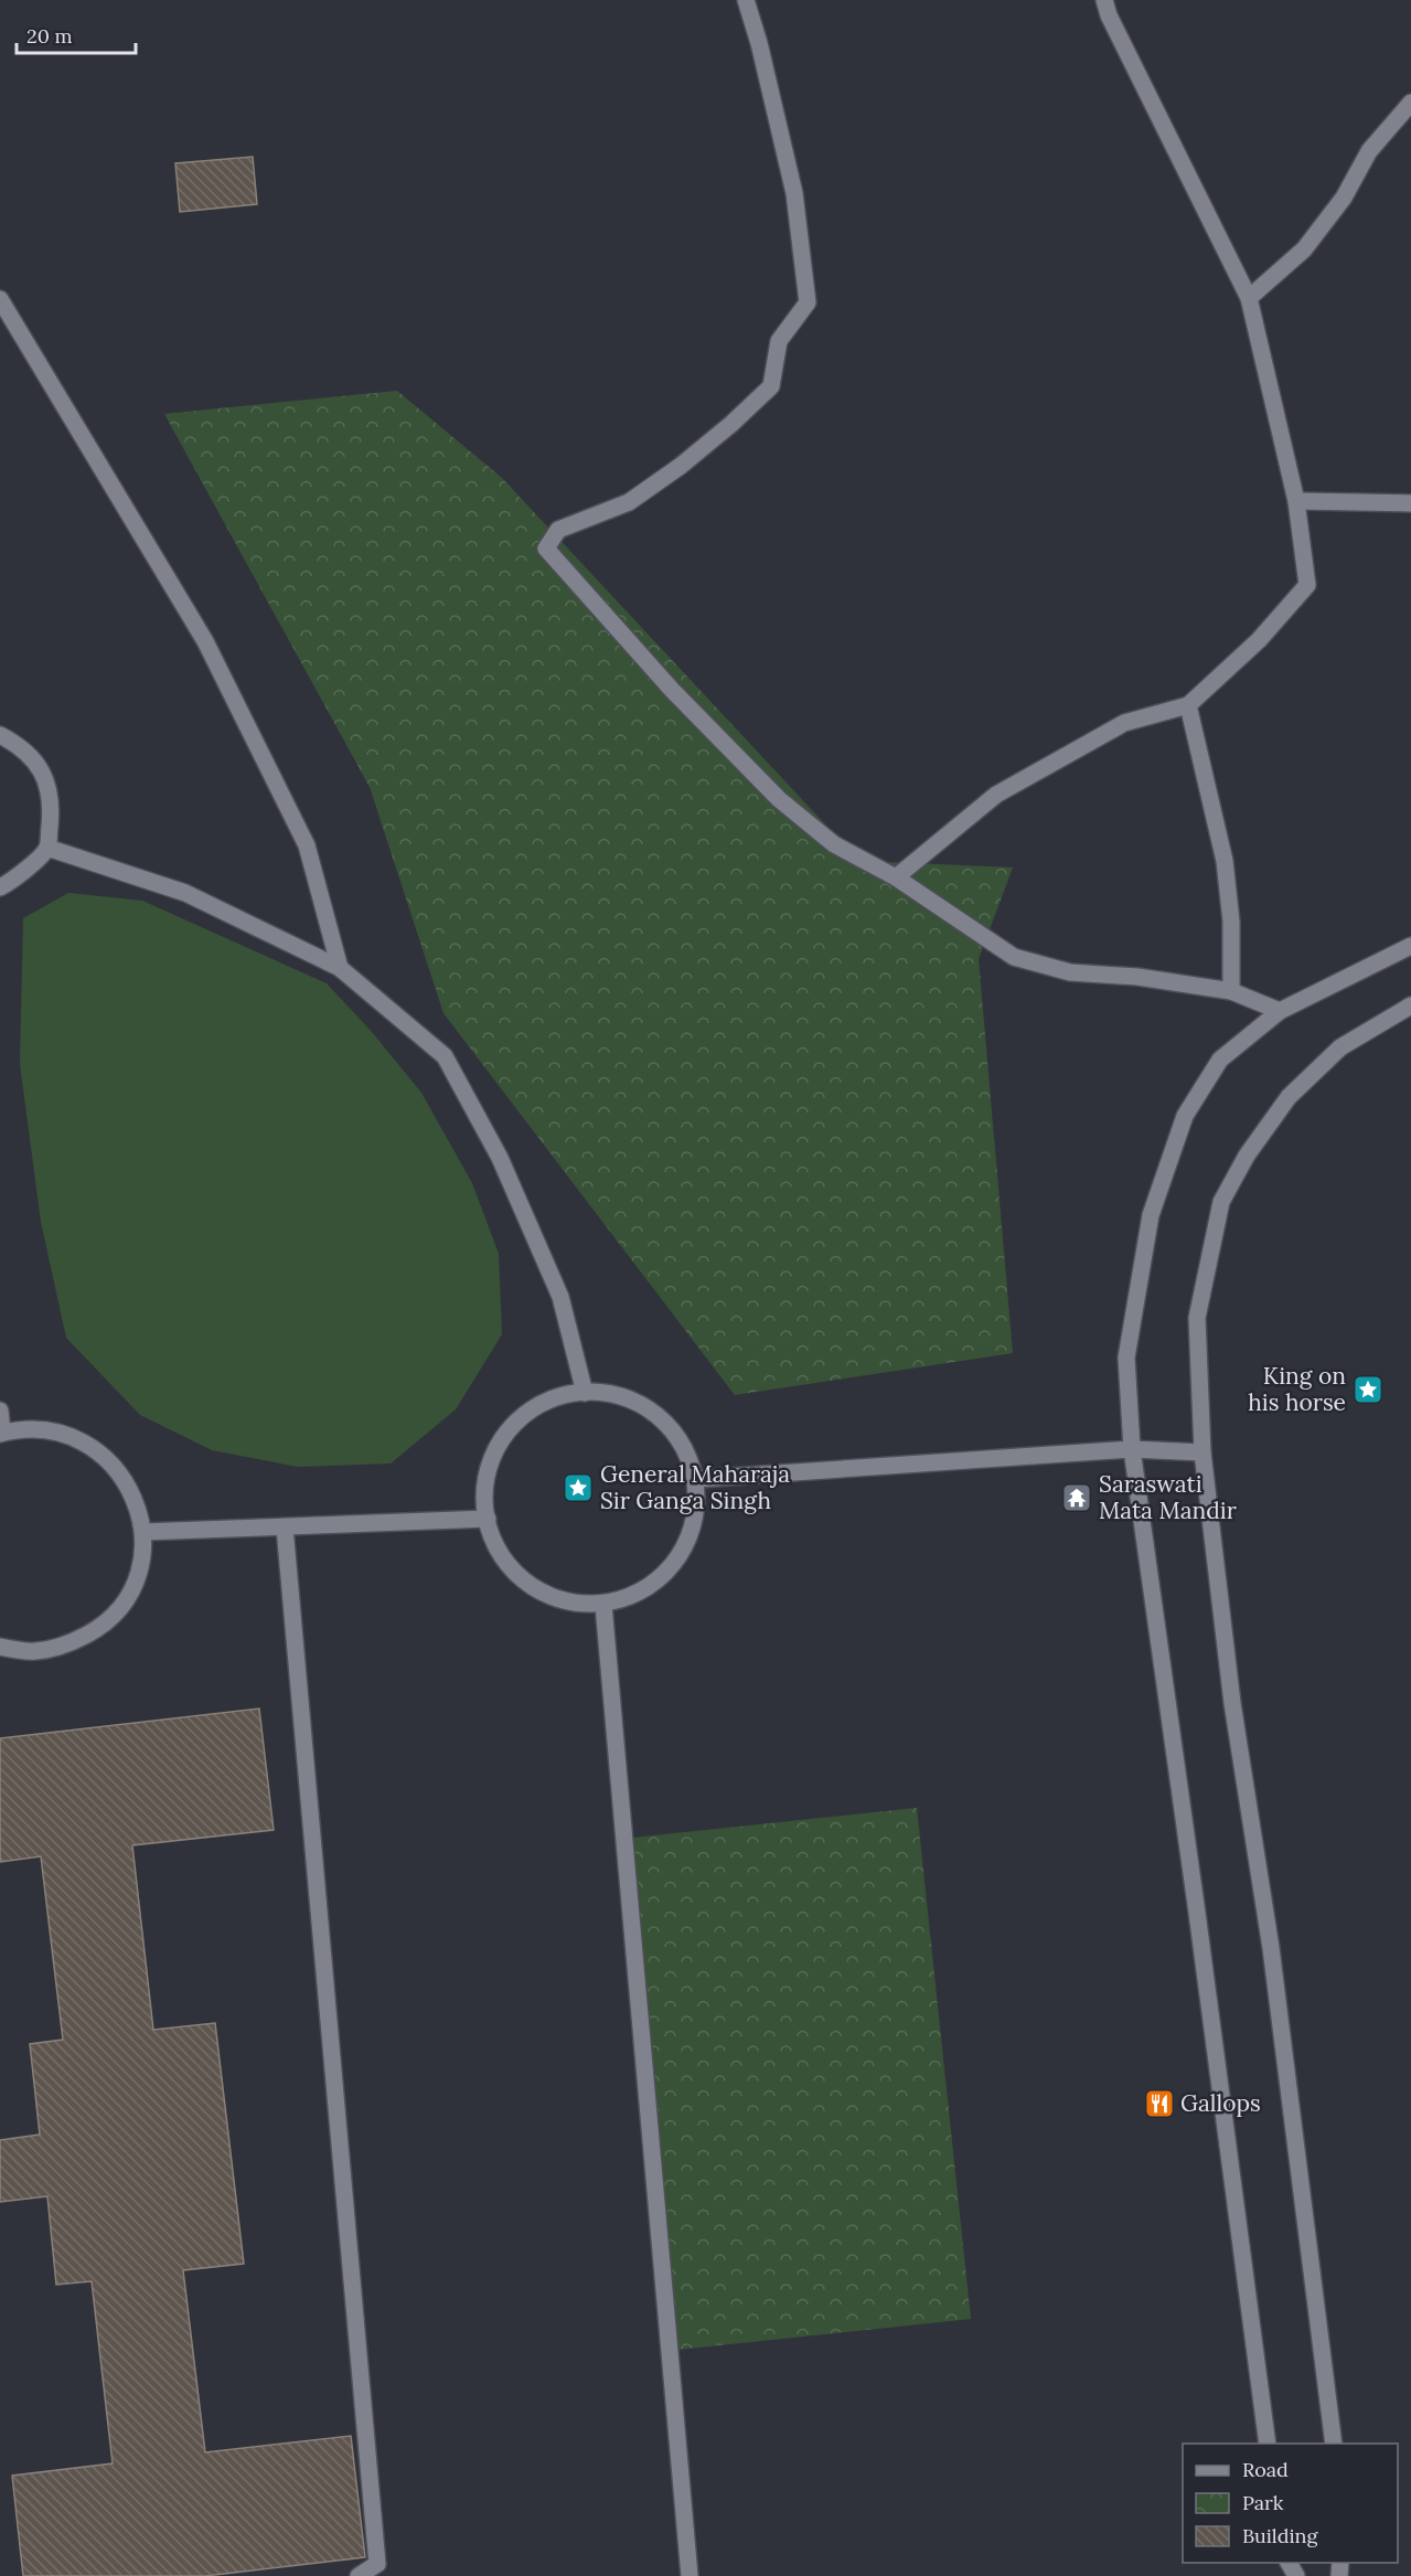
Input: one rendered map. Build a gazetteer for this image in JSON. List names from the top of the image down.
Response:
{
  "places": {
    "place": ["King on his horse", "General Maharaja Sir Ganga Singh"],
    "temple": ["Saraswati Mata Mandir"],
    "restaurant": ["Gallops"]
  },
  "legend": ["Road", "Park", "Building"],
  "scale_bar": "20 m"
}
